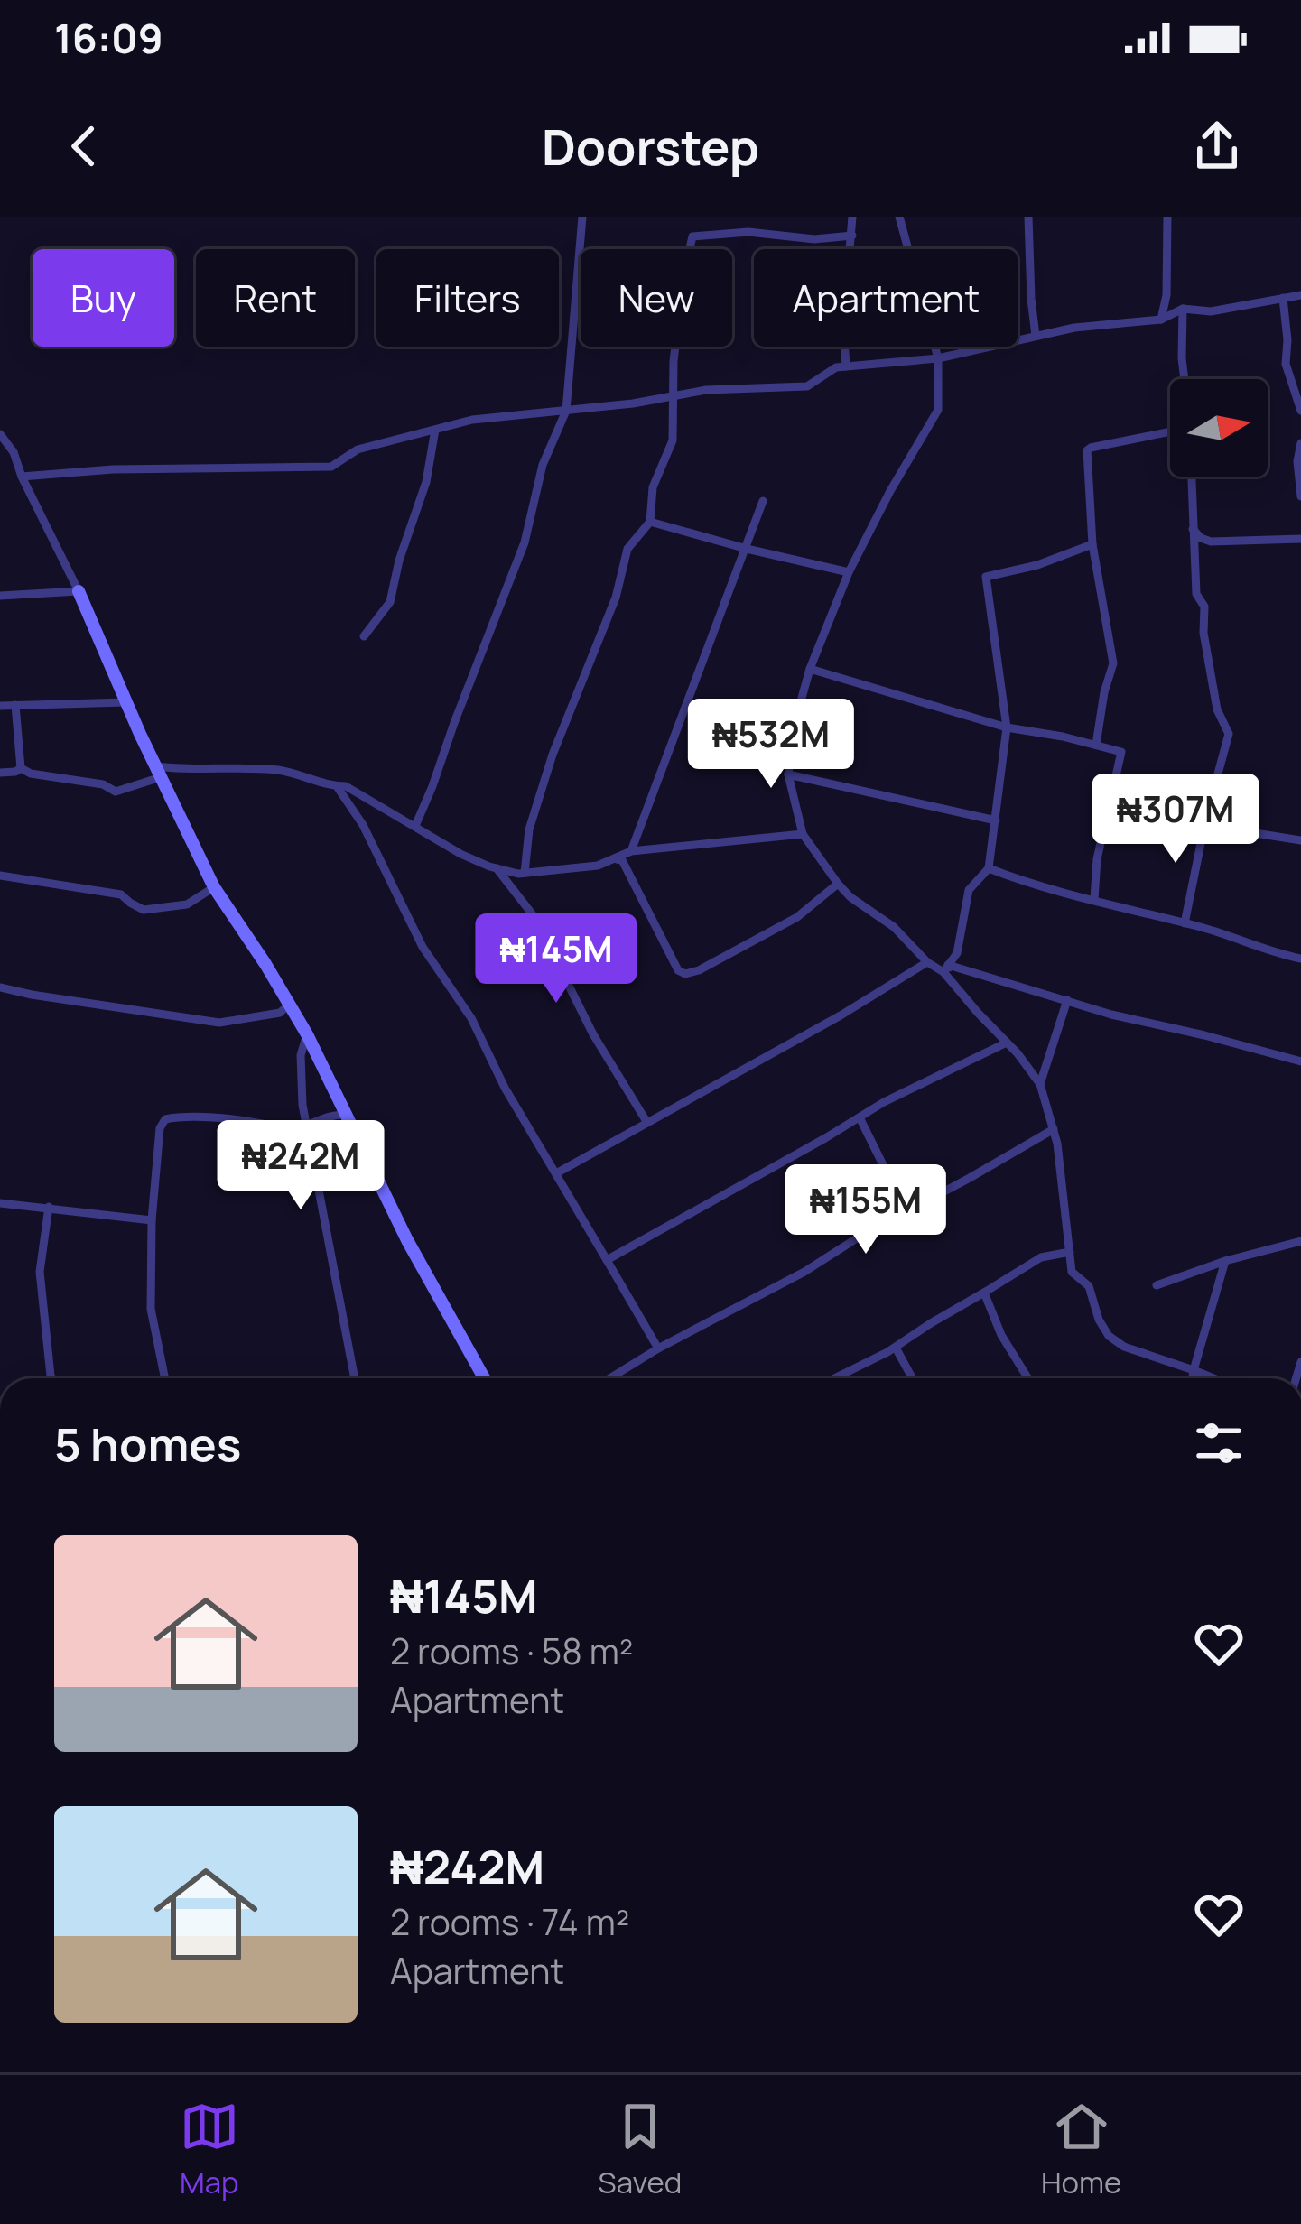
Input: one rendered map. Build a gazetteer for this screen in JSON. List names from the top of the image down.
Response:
{
  "north": "right",
  "page": {
    "status": "16:09",
    "header": "Doorstep",
    "chip": [
      "Buy",
      "Rent",
      "Filters",
      "New",
      "Apartment"
    ],
    "price": [
      "₦532M",
      "₦307M",
      "₦145M",
      "₦242M",
      "₦155M"
    ],
    "heading": "5 homes",
    "list": [
      {
        "name": "₦145M",
        "note": "2 rooms · 58 m² · Apartment"
      },
      {
        "name": "₦242M",
        "note": "2 rooms · 74 m² · Apartment"
      }
    ],
    "tabs": ["Map", "Saved", "Home"]
  }
}
